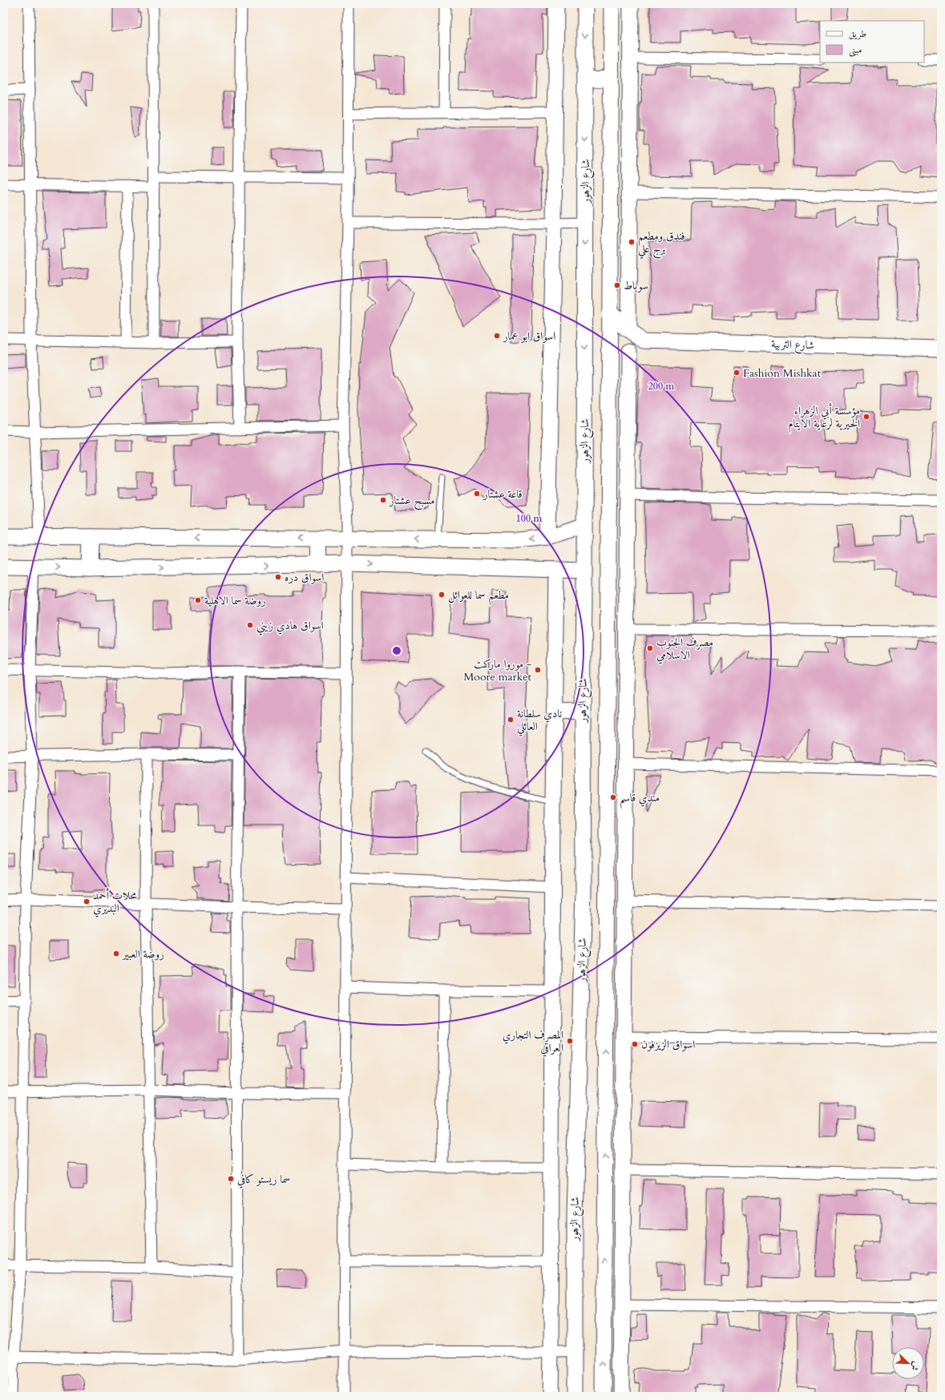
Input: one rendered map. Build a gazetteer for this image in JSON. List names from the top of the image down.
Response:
{
  "streets": {
    "street": ["شارع الزهور", "شارع التربية"]
  },
  "places": [
    "فندق ومطعم برج علي",
    "سوباط",
    "اسواق ابو عمار",
    "Fashion Mishkat",
    "مؤسسة أبي الزهراء الخيرية لرعاية الايتام",
    "قاعة عشتار",
    "مسبح عشتار",
    "اسواق دره",
    "مطعم سما للعوائل",
    "روضة سما الاهلية",
    "اسواق هادي زيني",
    "مصرف الجنوب الاسلامي",
    "موروا ماركت - Moore market",
    "نادي سلطانة العائلي",
    "مندي قاسم",
    "محلات أحمد البديري",
    "روضة العبير",
    "المصرف التجاري العراقي",
    "اسواق الزيزفون",
    "سما ريستو كافي"
  ],
  "legend": ["طريق", "مبنى"],
  "north": "bottom right",
  "rings": ["200 m", "100 m"]
}
